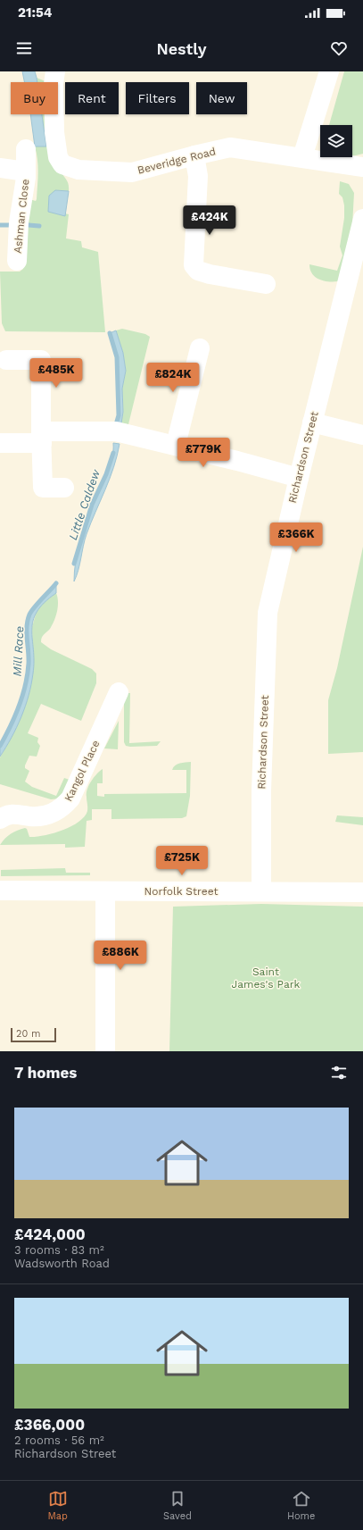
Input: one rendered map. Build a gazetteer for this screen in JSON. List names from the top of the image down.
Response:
{
  "streets": {
    "street": [
      "Beveridge Road",
      "Ashman Close",
      "Richardson Street",
      "Kangol Place",
      "Norfolk Street"
    ]
  },
  "crossings": [
    ["Richardson Street", "Norfolk Street"]
  ],
  "water": ["Little Caldew", "Mill Race"],
  "parks": ["Saint James's Park"],
  "scale_bar": "20 m",
  "page": {
    "status": "21:54",
    "header": "Nestly",
    "chip": [
      "Buy",
      "Rent",
      "Filters",
      "New"
    ],
    "price": [
      "£424K",
      "£485K",
      "£824K",
      "£779K",
      "£366K",
      "£725K",
      "£886K"
    ],
    "scale": "20 m",
    "heading": "7 homes",
    "list": [
      {
        "name": "£424,000",
        "note": "3 rooms · 83 m² · Wadsworth Road"
      },
      {
        "name": "£366,000",
        "note": "2 rooms · 56 m² · Richardson Street"
      }
    ],
    "tabs": ["Map", "Saved", "Home"]
  }
}
